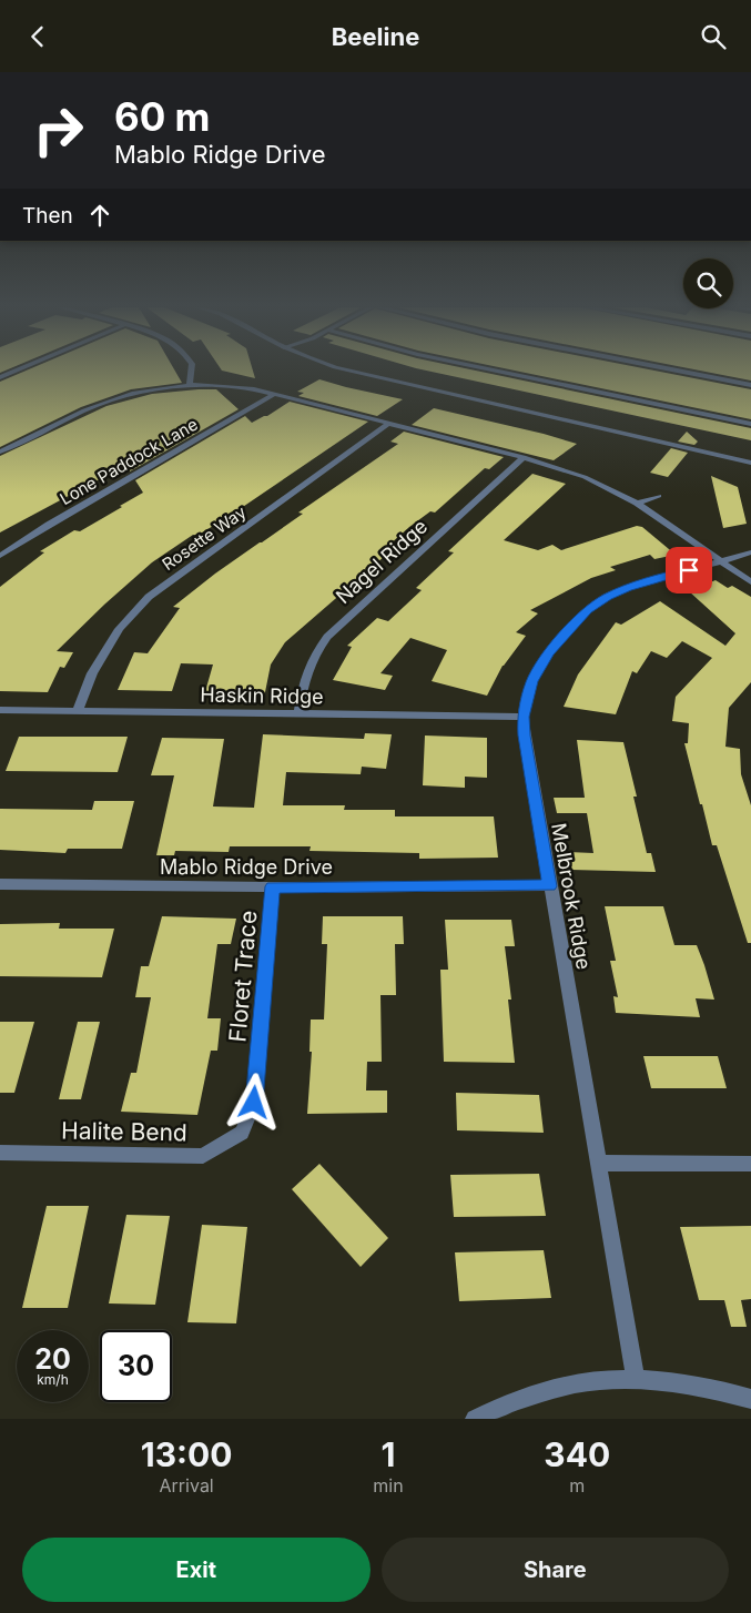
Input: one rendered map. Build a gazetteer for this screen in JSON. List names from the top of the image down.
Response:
{
  "streets": {
    "street": [
      "Lone Paddock Lane",
      "Rosette Way",
      "Nagel Ridge",
      "Haskin Ridge",
      "Mablo Ridge Drive",
      "Melbrook Ridge",
      "Floret Trace",
      "Halite Bend"
    ]
  },
  "crossings": [
    ["Rosette Way", "Haskin Ridge"],
    ["Nagel Ridge", "Haskin Ridge"],
    ["Haskin Ridge", "Melbrook Ridge"],
    ["Mablo Ridge Drive", "Melbrook Ridge"],
    ["Mablo Ridge Drive", "Floret Trace"],
    ["Floret Trace", "Halite Bend"]
  ],
  "page": {
    "header": "Beeline",
    "turn": ["60 m", "Mablo Ridge Drive"],
    "then": "Then",
    "speed": "20 km/h",
    "limit": "30",
    "eta": [
      "13:00",
      "Arrival",
      "1",
      "min",
      "340",
      "m"
    ],
    "buttons": ["Exit", "Share"]
  }
}
